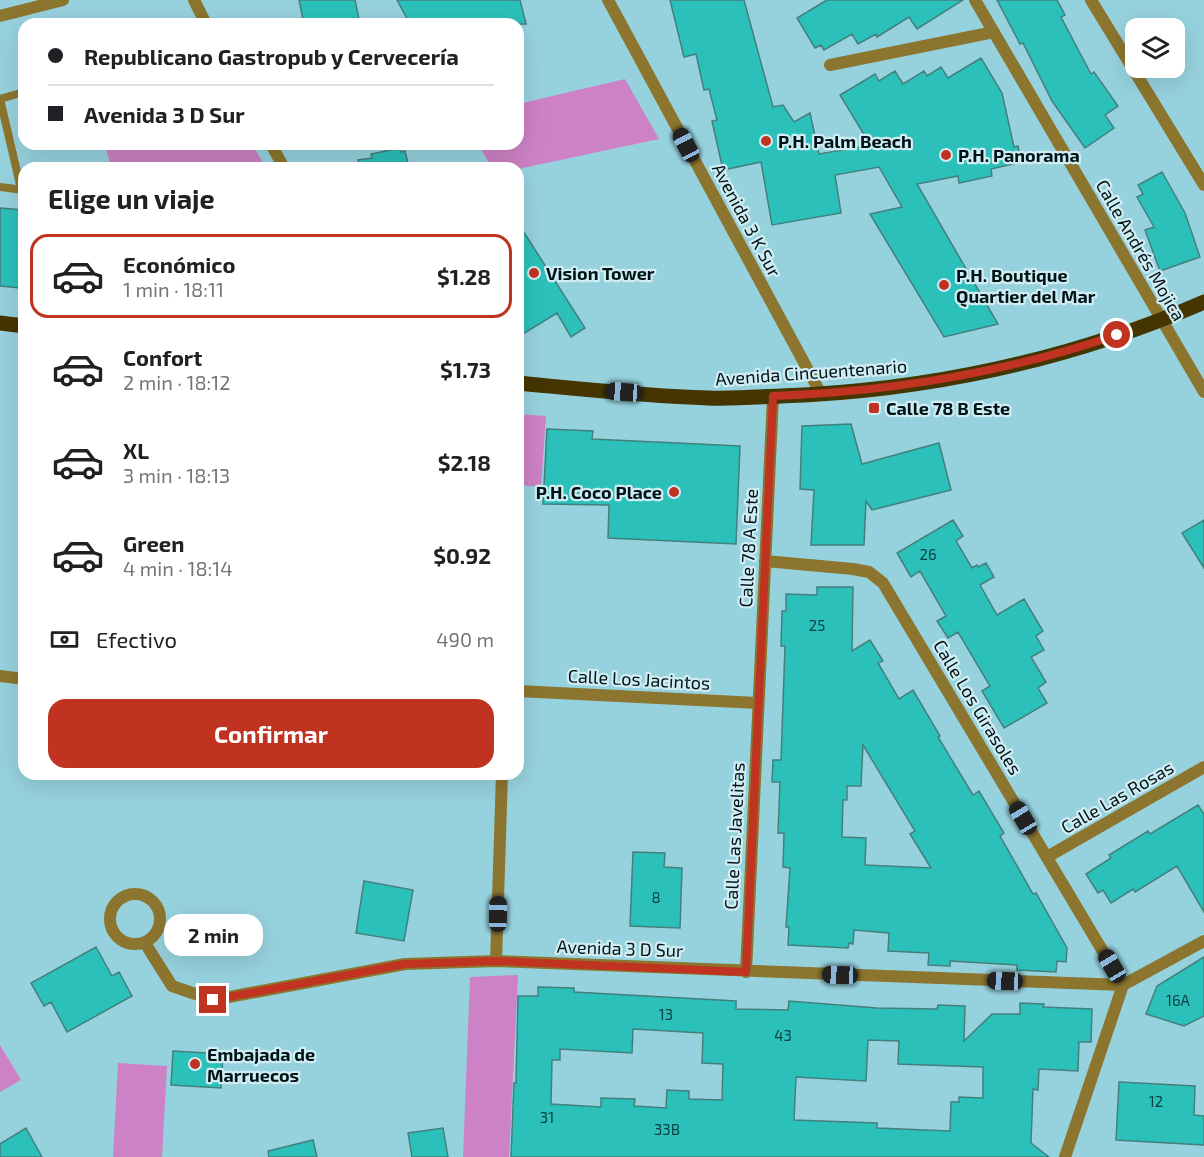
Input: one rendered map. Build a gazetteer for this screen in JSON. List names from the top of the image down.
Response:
{
  "streets": {
    "main road": ["Avenida Cincuentenario"],
    "street": [
      "Avenida 3 K Sur",
      "Calle Andrés Mojica",
      "Calle 78 A Este",
      "Calle Los Jacintos",
      "Calle Los Girasoles",
      "Calle Las Rosas",
      "Calle Las Javelitas",
      "Avenida 3 D Sur"
    ]
  },
  "crossings": [
    ["Avenida 3 K Sur", "Avenida Cincuentenario"],
    ["Calle Andrés Mojica", "Avenida Cincuentenario"],
    ["Avenida Cincuentenario", "Calle 78 A Este"],
    ["Calle 78 A Este", "Calle Los Jacintos"],
    ["Calle 78 A Este", "Calle Los Girasoles"],
    ["Calle 78 A Este", "Calle Las Javelitas"],
    ["Calle Los Jacintos", "Calle Las Javelitas"],
    ["Calle Los Girasoles", "Calle Las Rosas"],
    ["Calle Los Girasoles", "Avenida 3 D Sur"],
    ["Calle Las Javelitas", "Avenida 3 D Sur"]
  ],
  "places": {
    "other": [
      "P.H. Palm Beach",
      "P.H. Panorama",
      "Vision Tower",
      "P.H. Boutique Quartier del Mar",
      "P.H. Coco Place",
      "Embajada de Marruecos"
    ],
    "transit": ["Calle 78 B Este"]
  },
  "house_numbers": [
    "26",
    "25",
    "8",
    "16A",
    "13",
    "43",
    "12",
    "31",
    "33B"
  ],
  "page": {
    "banner": ["Republicano Gastropub y Cervecería", "Avenida 3 D Sur"],
    "heading": "Elige un viaje",
    "list": [
      {
        "name": "Económico",
        "note": "1 min · 18:11",
        "value": "$1.28"
      },
      {
        "name": "Confort",
        "note": "2 min · 18:12",
        "value": "$1.73"
      },
      {
        "name": "XL",
        "note": "3 min · 18:13",
        "value": "$2.18"
      },
      {
        "name": "Green",
        "note": "4 min · 18:14",
        "value": "$0.92"
      }
    ],
    "pay": ["Efectivo", "490 m"],
    "buttons": "Confirmar",
    "bubble": "2 min"
  }
}
